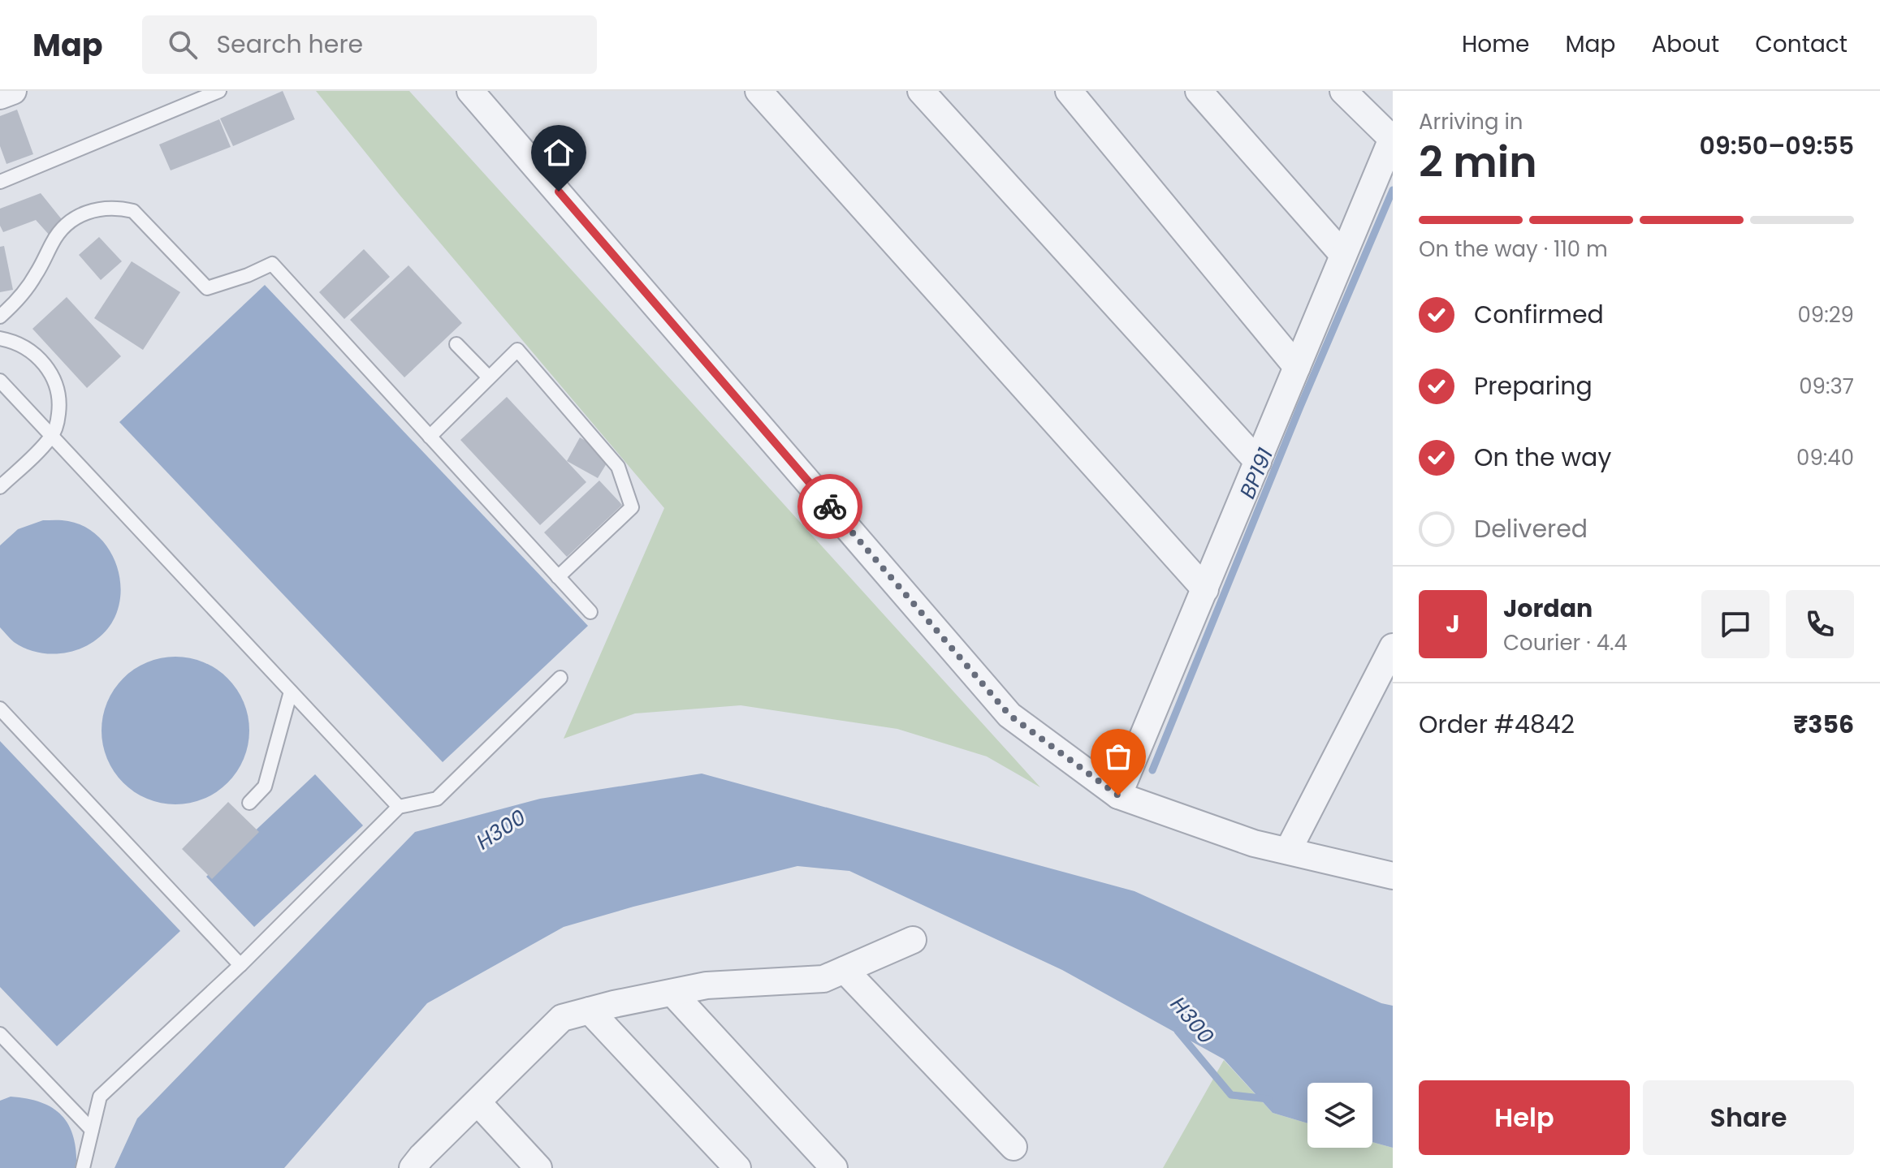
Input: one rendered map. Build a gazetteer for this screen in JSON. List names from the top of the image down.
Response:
{
  "water": ["BP191", "H300"],
  "page": {
    "header": "Map",
    "search": "Search here",
    "nav": [
      "Home",
      "Map",
      "About",
      "Contact"
    ],
    "heading": ["2 min", "Arriving in", "09:50–09:55"],
    "panel": [
      "Jordan",
      "Courier · 4.4",
      "Order #4842",
      "₹356"
    ],
    "bar": "On the way · 110 m",
    "list": [
      ["Confirmed", "09:29"],
      ["Preparing", "09:37"],
      ["On the way", "09:40"],
      "Delivered"
    ],
    "round": "J",
    "buttons": ["Help", "Share"]
  }
}
